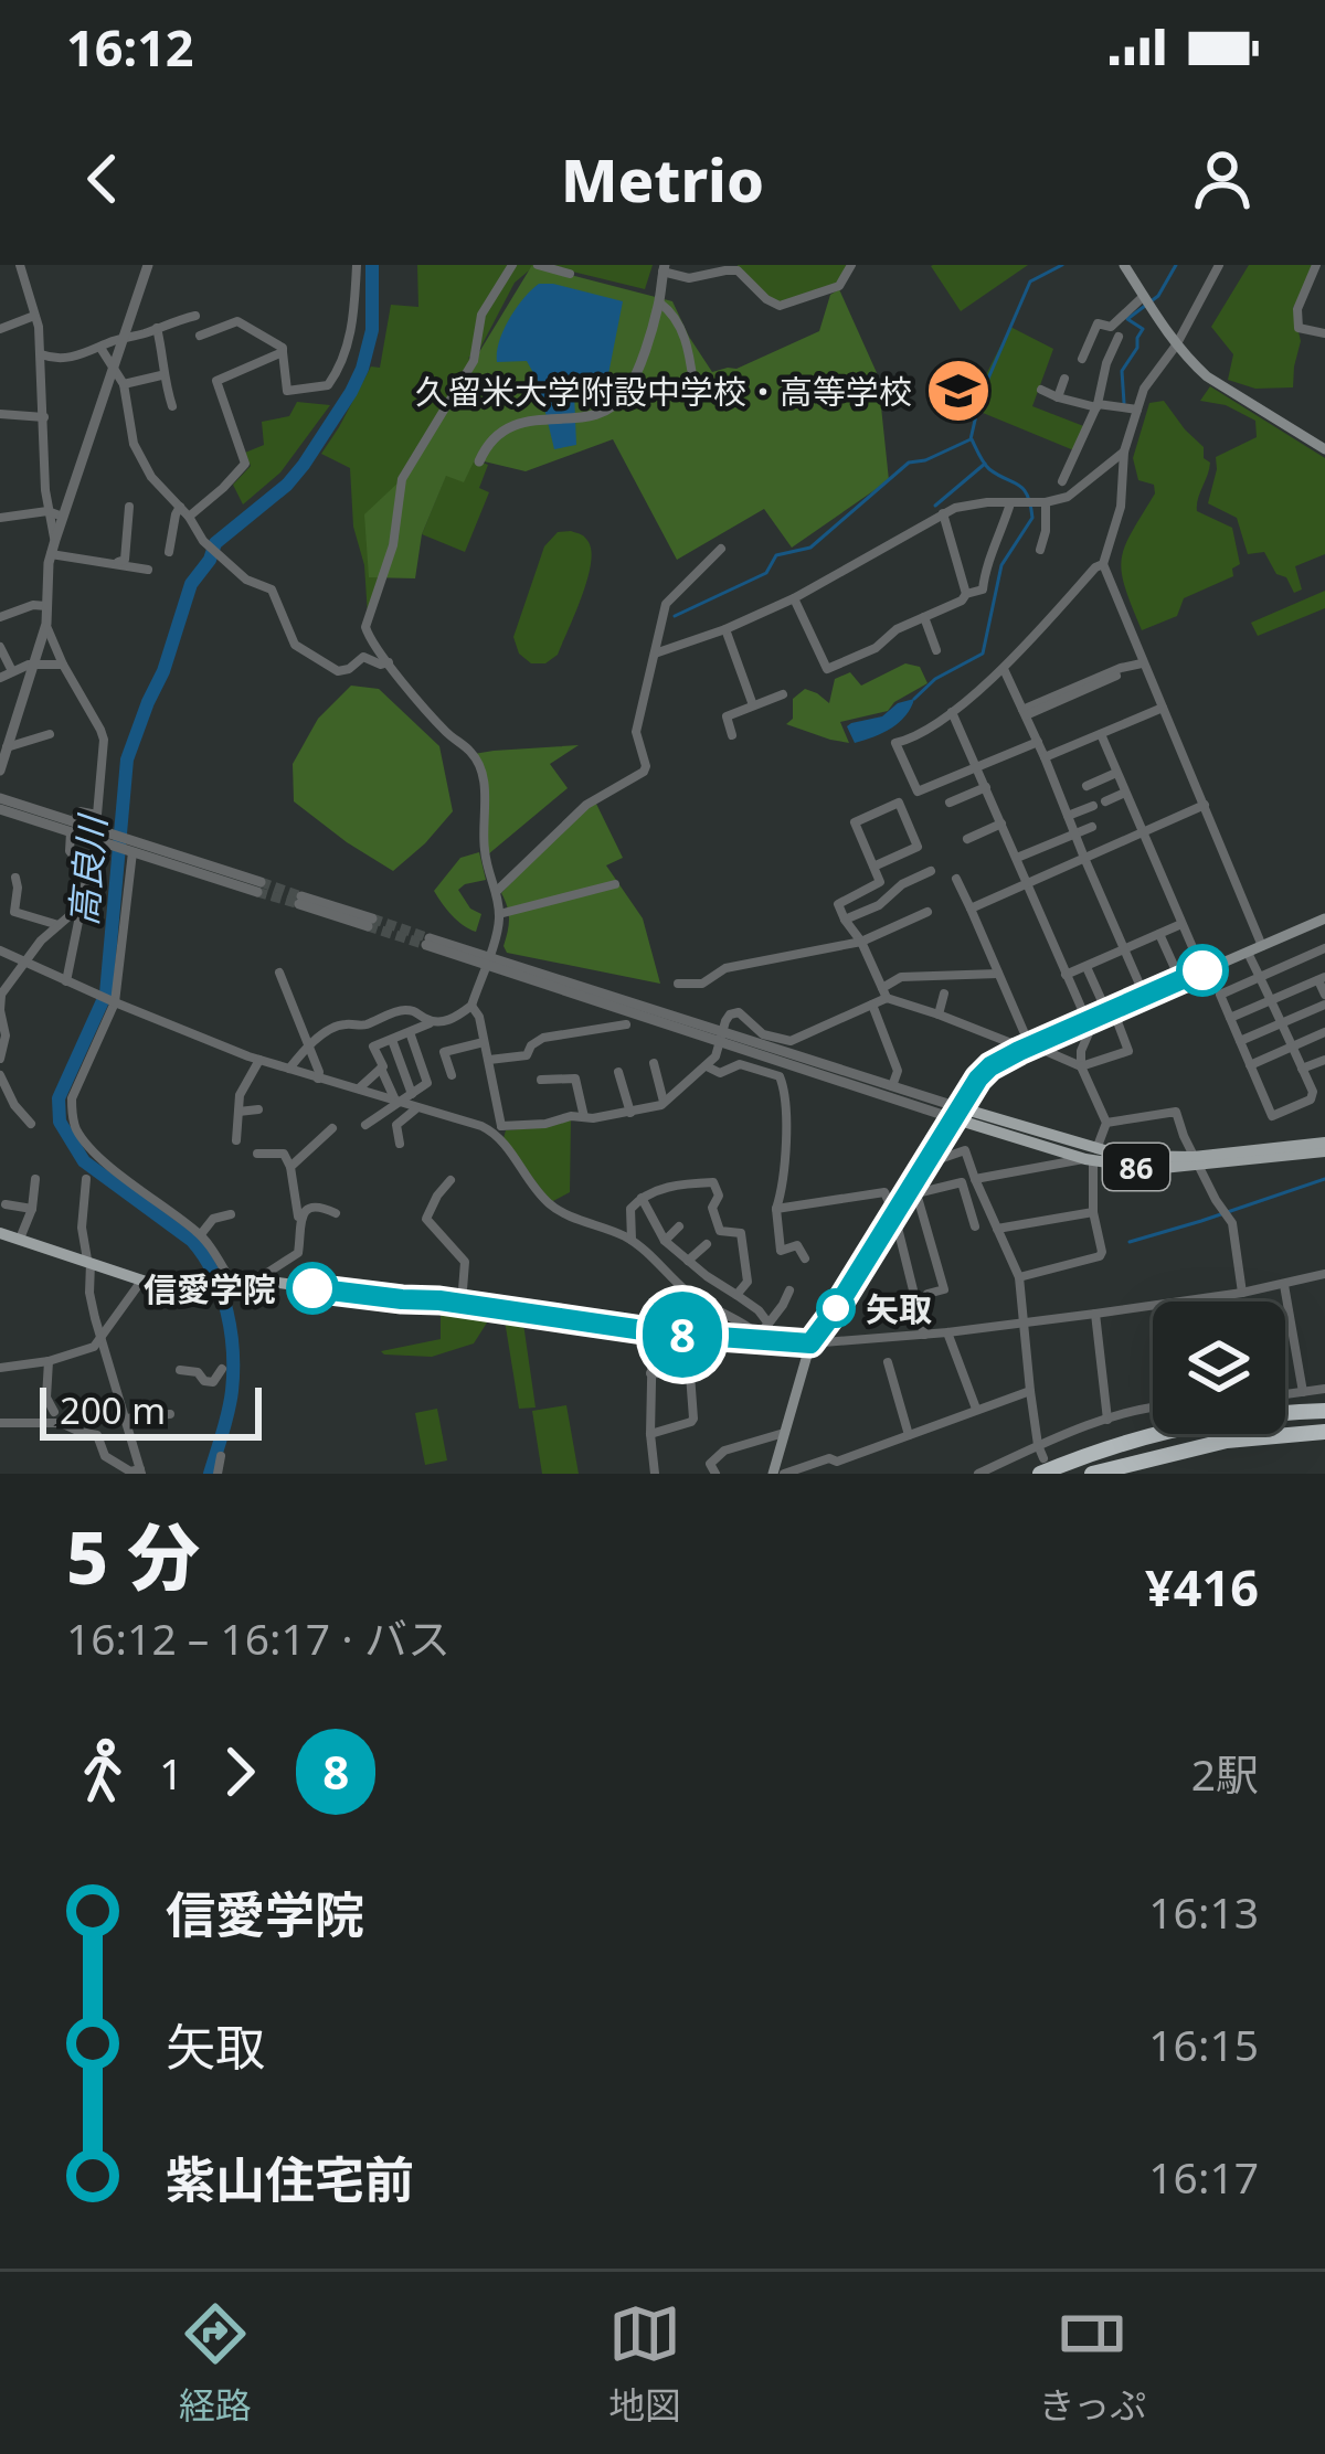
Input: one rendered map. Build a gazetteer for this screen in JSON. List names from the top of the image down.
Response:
{
  "streets": {
    "main road": ["86"]
  },
  "water": ["高良川"],
  "places": {
    "school or university": ["久留米大学附設中学校・高等学校"],
    "other": ["信愛学院", "矢取"]
  },
  "lines": ["bus line 8"],
  "scale_bar": "200 m",
  "page": {
    "status": "16:12",
    "header": "Metrio",
    "on_map": "8",
    "scale": "200 m",
    "heading": ["5 分", "16:12 – 16:17 · バス", "¥416"],
    "legs": ["1", "8", "2駅"],
    "list": [
      {
        "name": "信愛学院",
        "value": "16:13"
      },
      {
        "name": "矢取",
        "value": "16:15"
      },
      {
        "name": "紫山住宅前",
        "value": "16:17"
      }
    ],
    "tabs": ["経路", "地図", "きっぷ"]
  }
}
